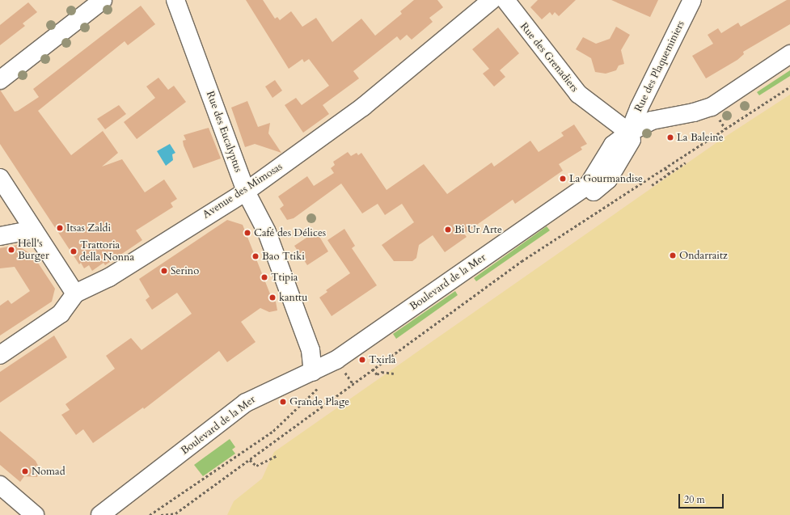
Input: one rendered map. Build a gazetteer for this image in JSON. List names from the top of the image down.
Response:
{
  "streets": {
    "street": [
      "Rue des Grenadiers",
      "Rue des Plaqueminiers",
      "Rue des Eucalyptus",
      "Avenue des Mimosas",
      "Boulevard de la Mer"
    ]
  },
  "crossings": [
    ["Rue des Grenadiers", "Rue des Plaqueminiers"],
    ["Rue des Grenadiers", "Boulevard de la Mer"],
    ["Rue des Plaqueminiers", "Boulevard de la Mer"],
    ["Rue des Eucalyptus", "Avenue des Mimosas"],
    ["Rue des Eucalyptus", "Boulevard de la Mer"]
  ],
  "places": [
    "La Baleine",
    "La Gourmandise",
    "Itsas Zaldi",
    "Bi Ur Arte",
    "Café des Délices",
    "Hell's Burger",
    "Trattoria della Nonna",
    "Ondarraitz",
    "Bao Ttiki",
    "Serino",
    "Ttipia",
    "kanttu",
    "Txirla",
    "Grande Plage",
    "Nomad"
  ],
  "scale_bar": "20 m"
}
